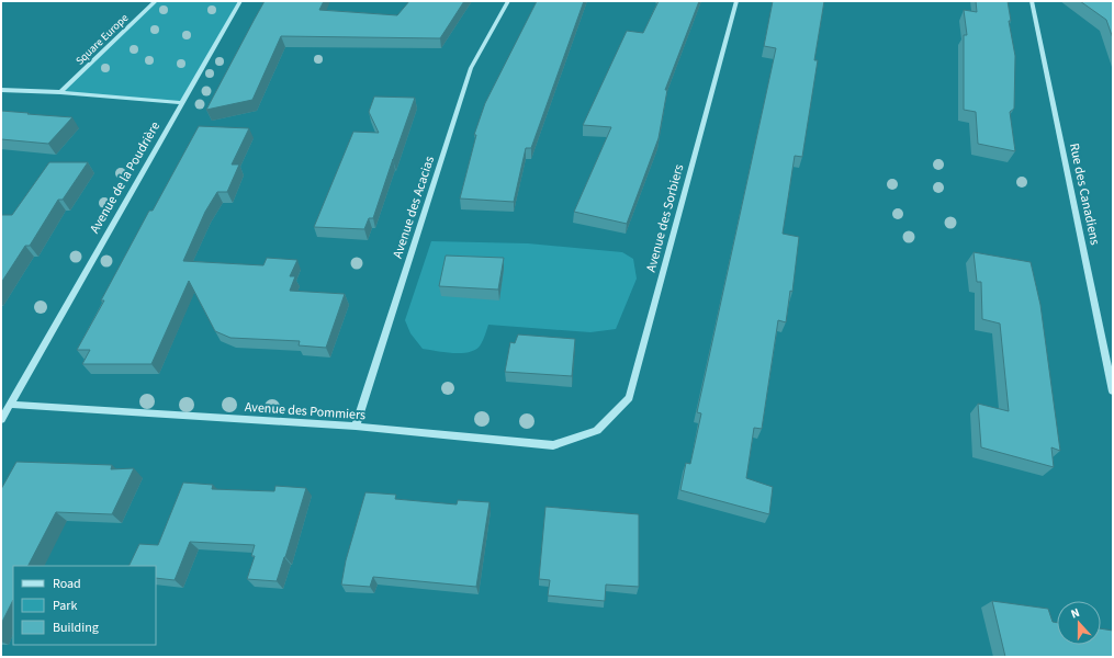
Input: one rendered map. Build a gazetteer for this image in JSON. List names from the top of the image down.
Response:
{
  "streets": {
    "street": [
      "Square Europe",
      "Avenue de la Poudrière",
      "Rue des Canadiens",
      "Avenue des Acacias",
      "Avenue des Sorbiers",
      "Avenue des Pommiers"
    ]
  },
  "crossings": [
    ["Square Europe", "Avenue de la Poudrière"],
    ["Avenue de la Poudrière", "Avenue des Pommiers"],
    ["Avenue des Acacias", "Avenue des Pommiers"],
    ["Avenue des Sorbiers", "Avenue des Pommiers"]
  ],
  "legend": ["Road", "Park", "Building"],
  "north": "top"
}
